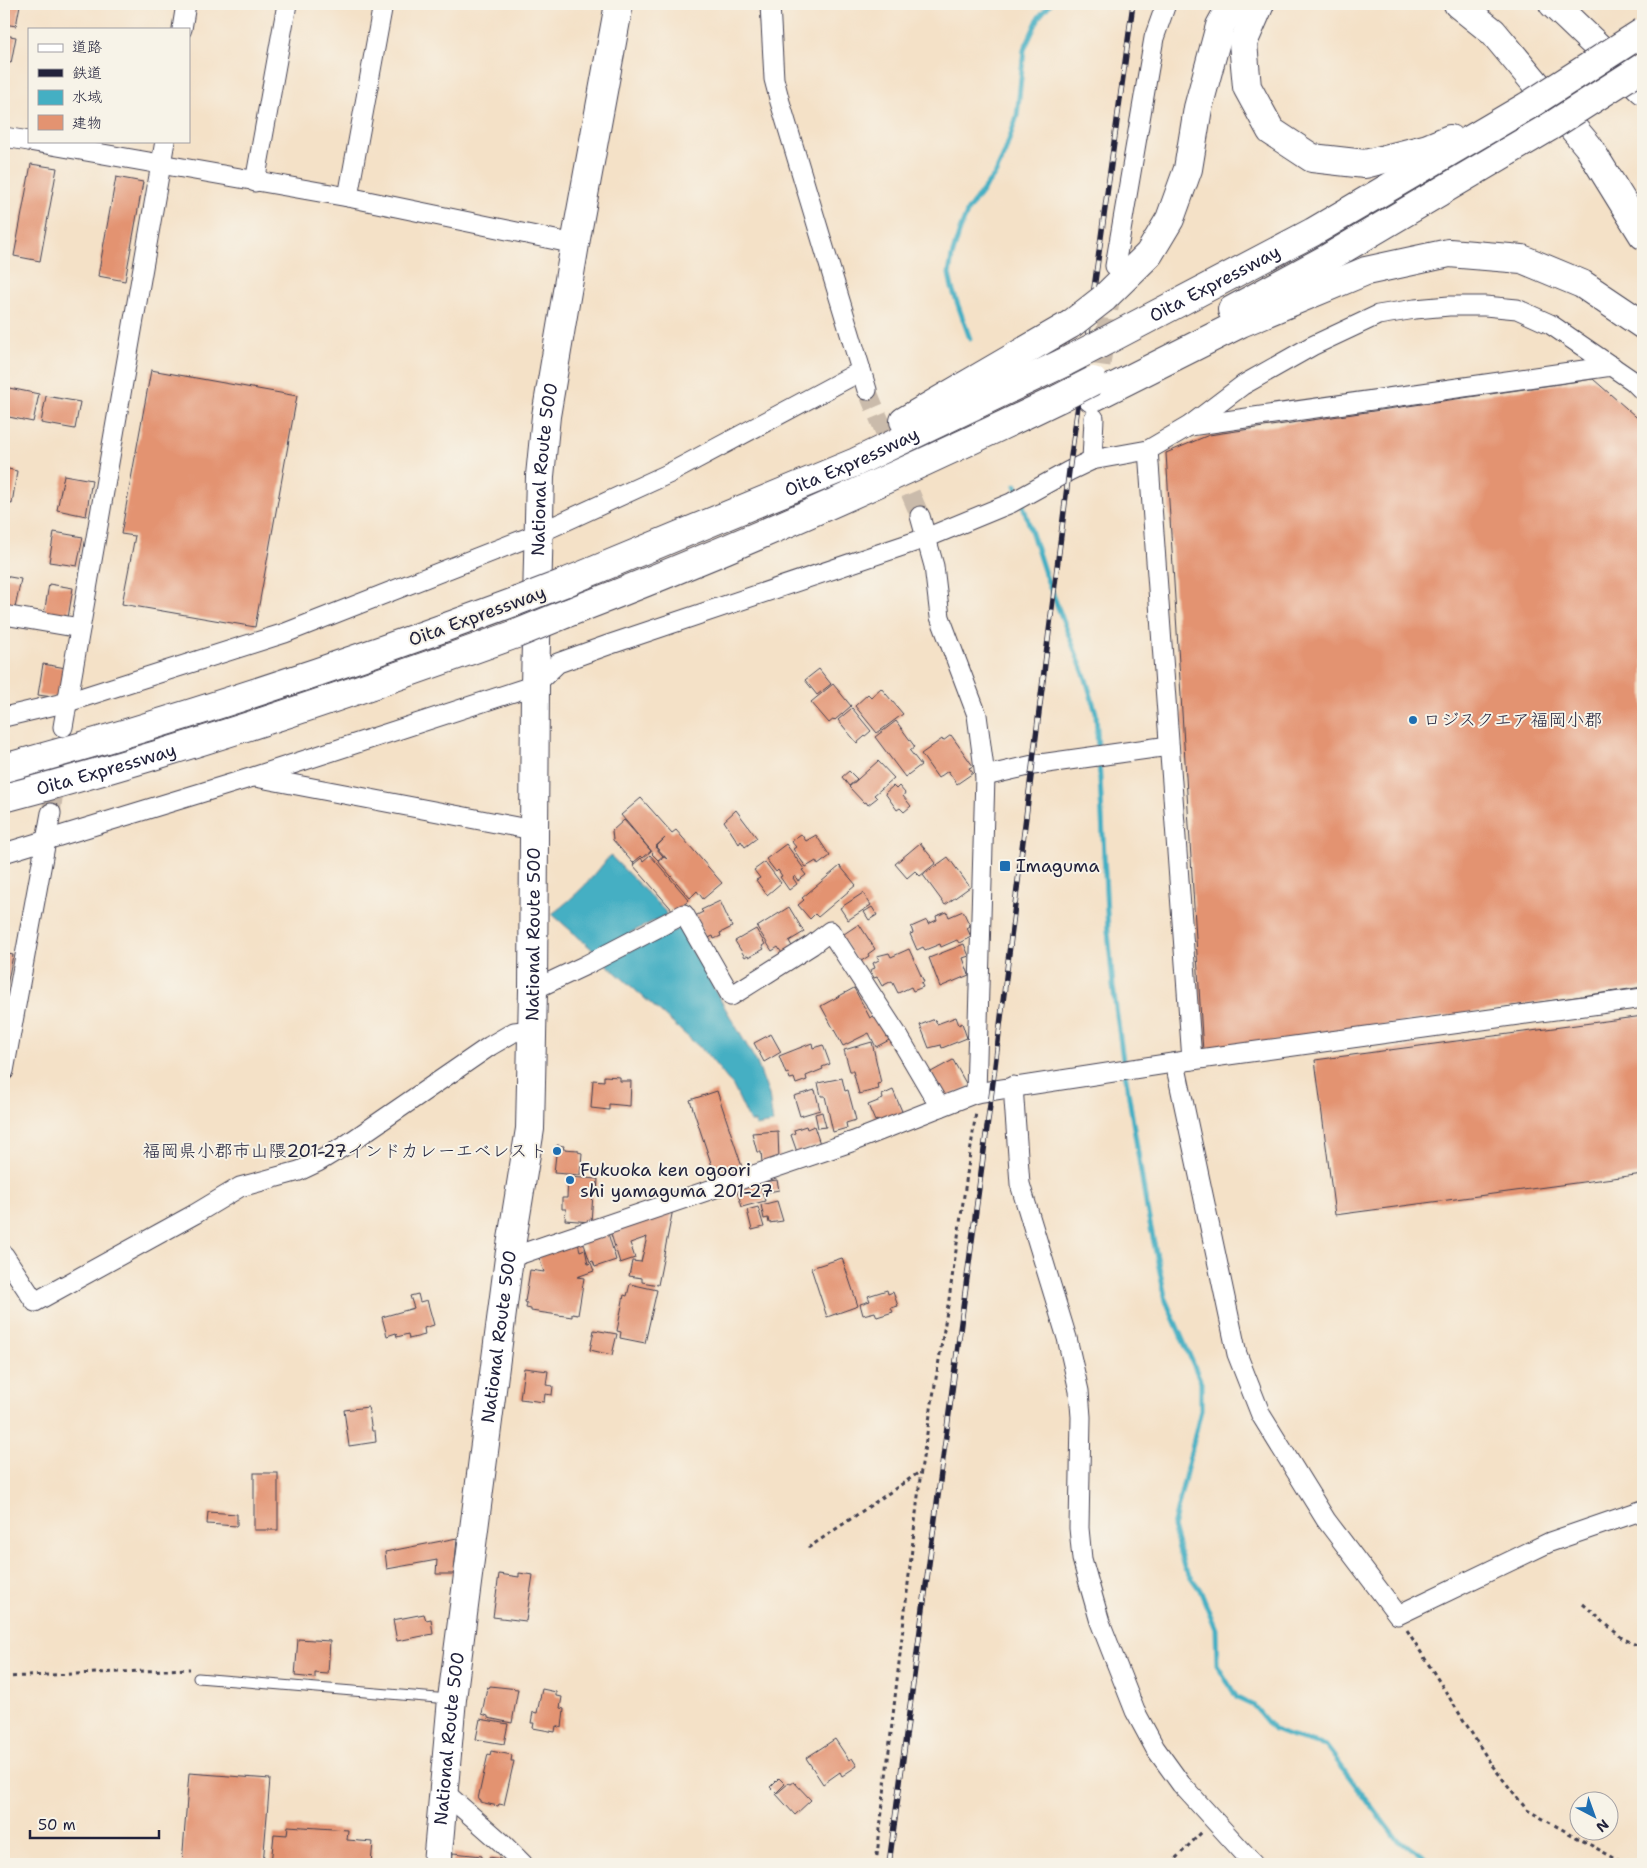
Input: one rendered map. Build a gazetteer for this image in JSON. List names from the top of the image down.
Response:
{
  "streets": {
    "main road": ["Oita Expressway", "National Route 500"]
  },
  "places": {
    "other": ["ロジスクエア福岡小郡", "福岡県小郡市山隈201-27インドカレーエベレスト", "Fukuoka ken ogoori shi yamaguma 201-27"],
    "transit": ["Imaguma"]
  },
  "legend": [
    "道路",
    "鉄道",
    "水域",
    "建物"
  ],
  "scale_bar": "50 m",
  "north": "bottom right"
}
